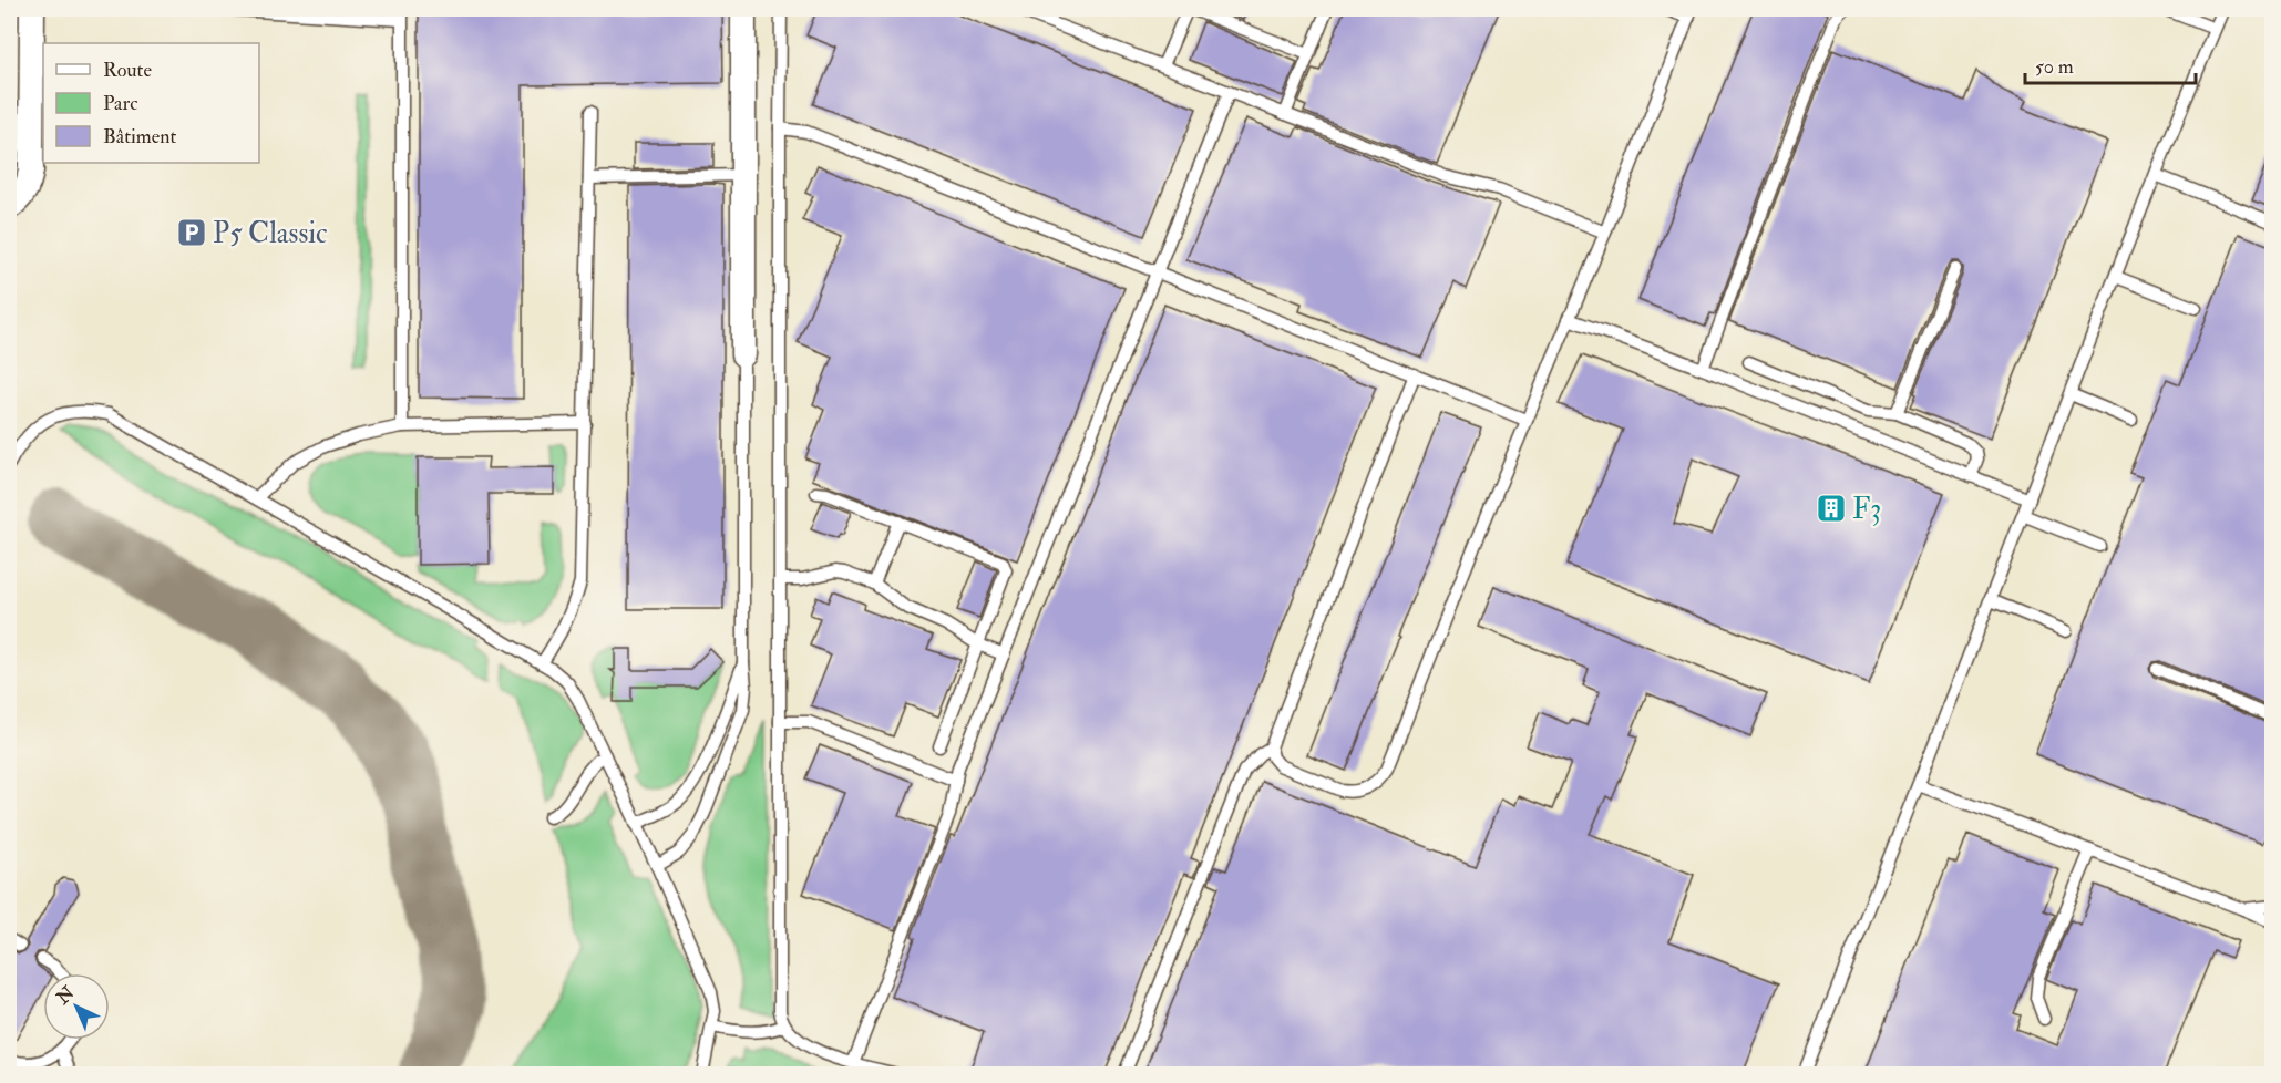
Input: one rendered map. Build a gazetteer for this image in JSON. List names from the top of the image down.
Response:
{
  "places": {
    "parking": ["P5 Classic"],
    "building": ["F3"]
  },
  "legend": ["Route", "Parc", "Bâtiment"],
  "scale_bar": "50 m",
  "north": "top left"
}
